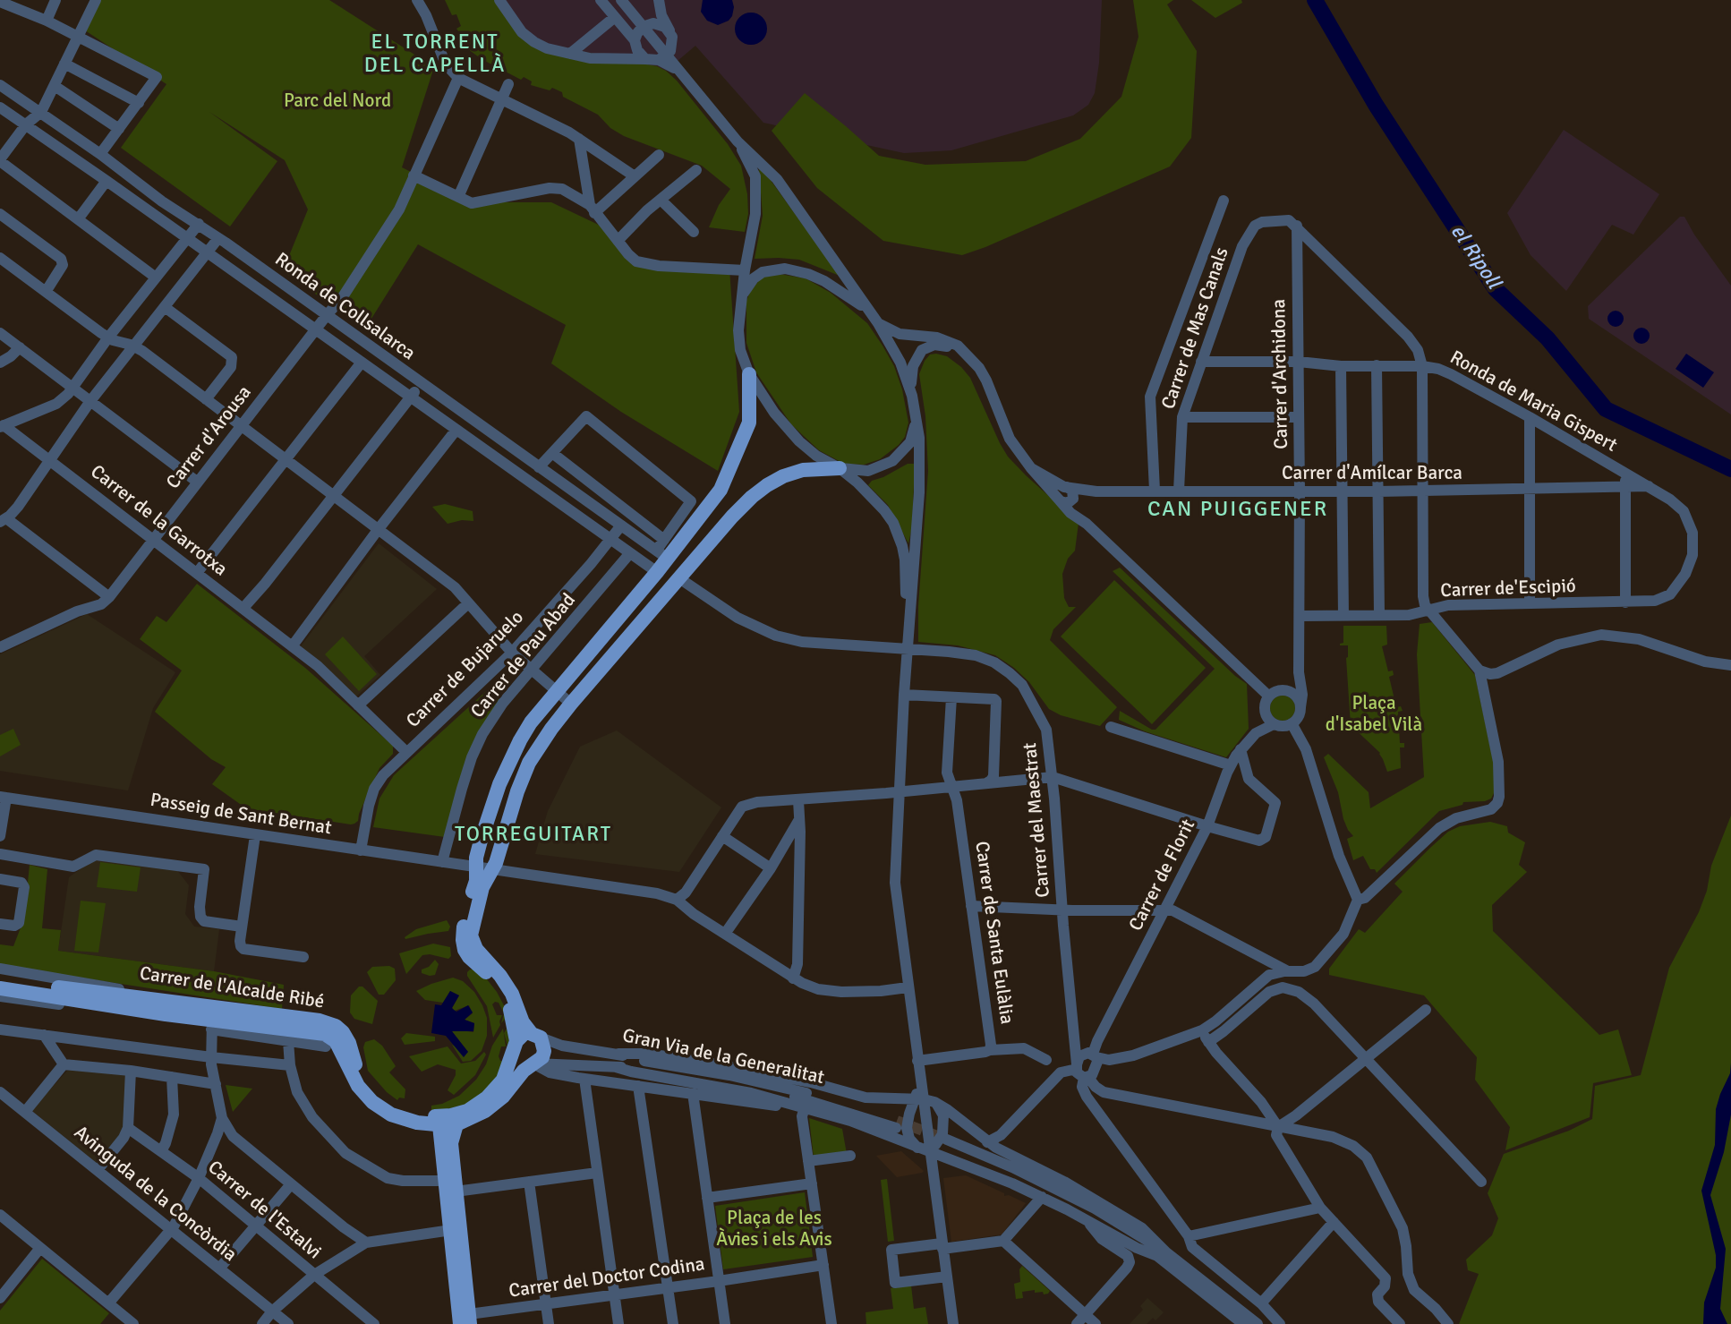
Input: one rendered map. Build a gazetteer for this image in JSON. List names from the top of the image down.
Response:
{
  "streets": {
    "main road": ["Carrer de l'Alcalde Ribé"],
    "street": [
      "Ronda de Collsalarca",
      "Carrer de Mas Canals",
      "Carrer d'Archidona",
      "Ronda de Maria Gispert",
      "Carrer d'Arousa",
      "Carrer d'Amílcar Barca",
      "Carrer de la Garrotxa",
      "Carrer de'Escipió",
      "Carrer de Pau Abad",
      "Carrer de Bujaruelo",
      "Passeig de Sant Bernat",
      "Carrer del Maestrat",
      "Carrer de Florit",
      "Carrer de Santa Eulàlia",
      "Gran Via de la Generalitat",
      "Avinguda de la Concòrdia",
      "Carrer de l'Estalvi",
      "Carrer del Doctor Codina"
    ]
  },
  "crossings": [
    ["Ronda de Collsalarca", "Carrer d'Arousa"],
    ["Ronda de Collsalarca", "Carrer de Pau Abad"],
    ["Ronda de Collsalarca", "Carrer de Bujaruelo"],
    ["Carrer de Mas Canals", "Carrer d'Archidona"],
    ["Carrer de Mas Canals", "Ronda de Maria Gispert"],
    ["Carrer de Mas Canals", "Carrer d'Amílcar Barca"],
    ["Carrer d'Archidona", "Ronda de Maria Gispert"],
    ["Carrer d'Archidona", "Carrer d'Amílcar Barca"],
    ["Carrer d'Archidona", "Carrer de'Escipió"],
    ["Carrer d'Archidona", "Carrer de Florit"],
    ["Ronda de Maria Gispert", "Carrer d'Amílcar Barca"],
    ["Ronda de Maria Gispert", "Carrer de'Escipió"],
    ["Carrer d'Arousa", "Carrer de la Garrotxa"],
    ["Carrer de la Garrotxa", "Carrer de Bujaruelo"],
    ["Carrer de Pau Abad", "Passeig de Sant Bernat"],
    ["Carrer de Bujaruelo", "Passeig de Sant Bernat"],
    ["Carrer del Maestrat", "Carrer de Florit"],
    ["Carrer de l'Alcalde Ribé", "Gran Via de la Generalitat"]
  ],
  "districts": ["EL TORRENT DEL CAPELLÀ", "CAN PUIGGENER", "TORREGUITART"],
  "water": ["el Ripoll"],
  "parks": ["Parc del Nord", "Plaça d'Isabel Vilà", "Plaça de les Àvies i els Avis"]
}
